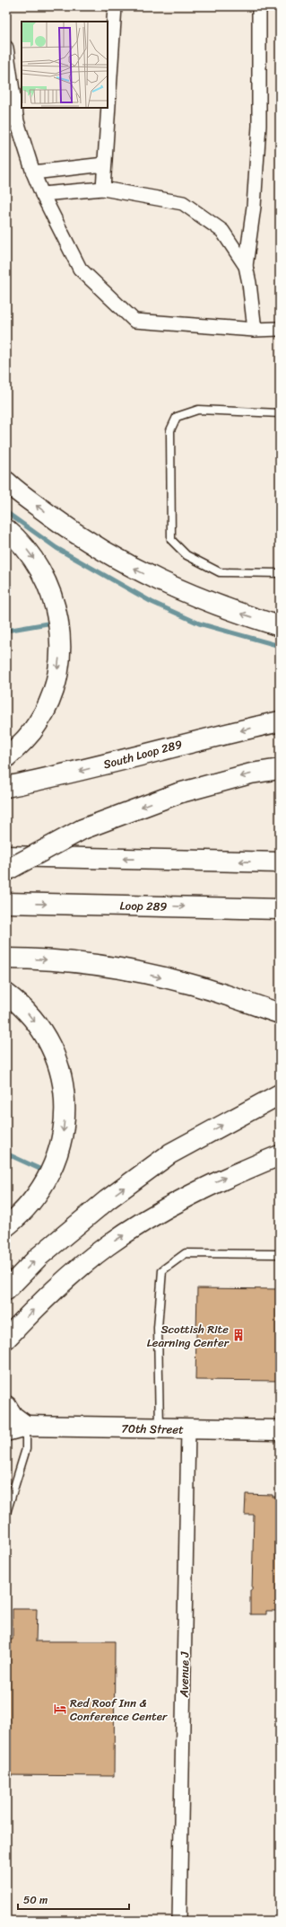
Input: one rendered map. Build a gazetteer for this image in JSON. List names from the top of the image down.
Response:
{
  "streets": {
    "main road": ["South Loop 289", "Loop 289", "70th Street"],
    "street": ["Avenue J"]
  },
  "crossings": [
    ["70th Street", "Avenue J"]
  ],
  "places": {
    "building": ["Scottish Rite Learning Center"],
    "hotel": ["Red Roof Inn & Conference Center"]
  },
  "scale_bar": "50 m"
}
